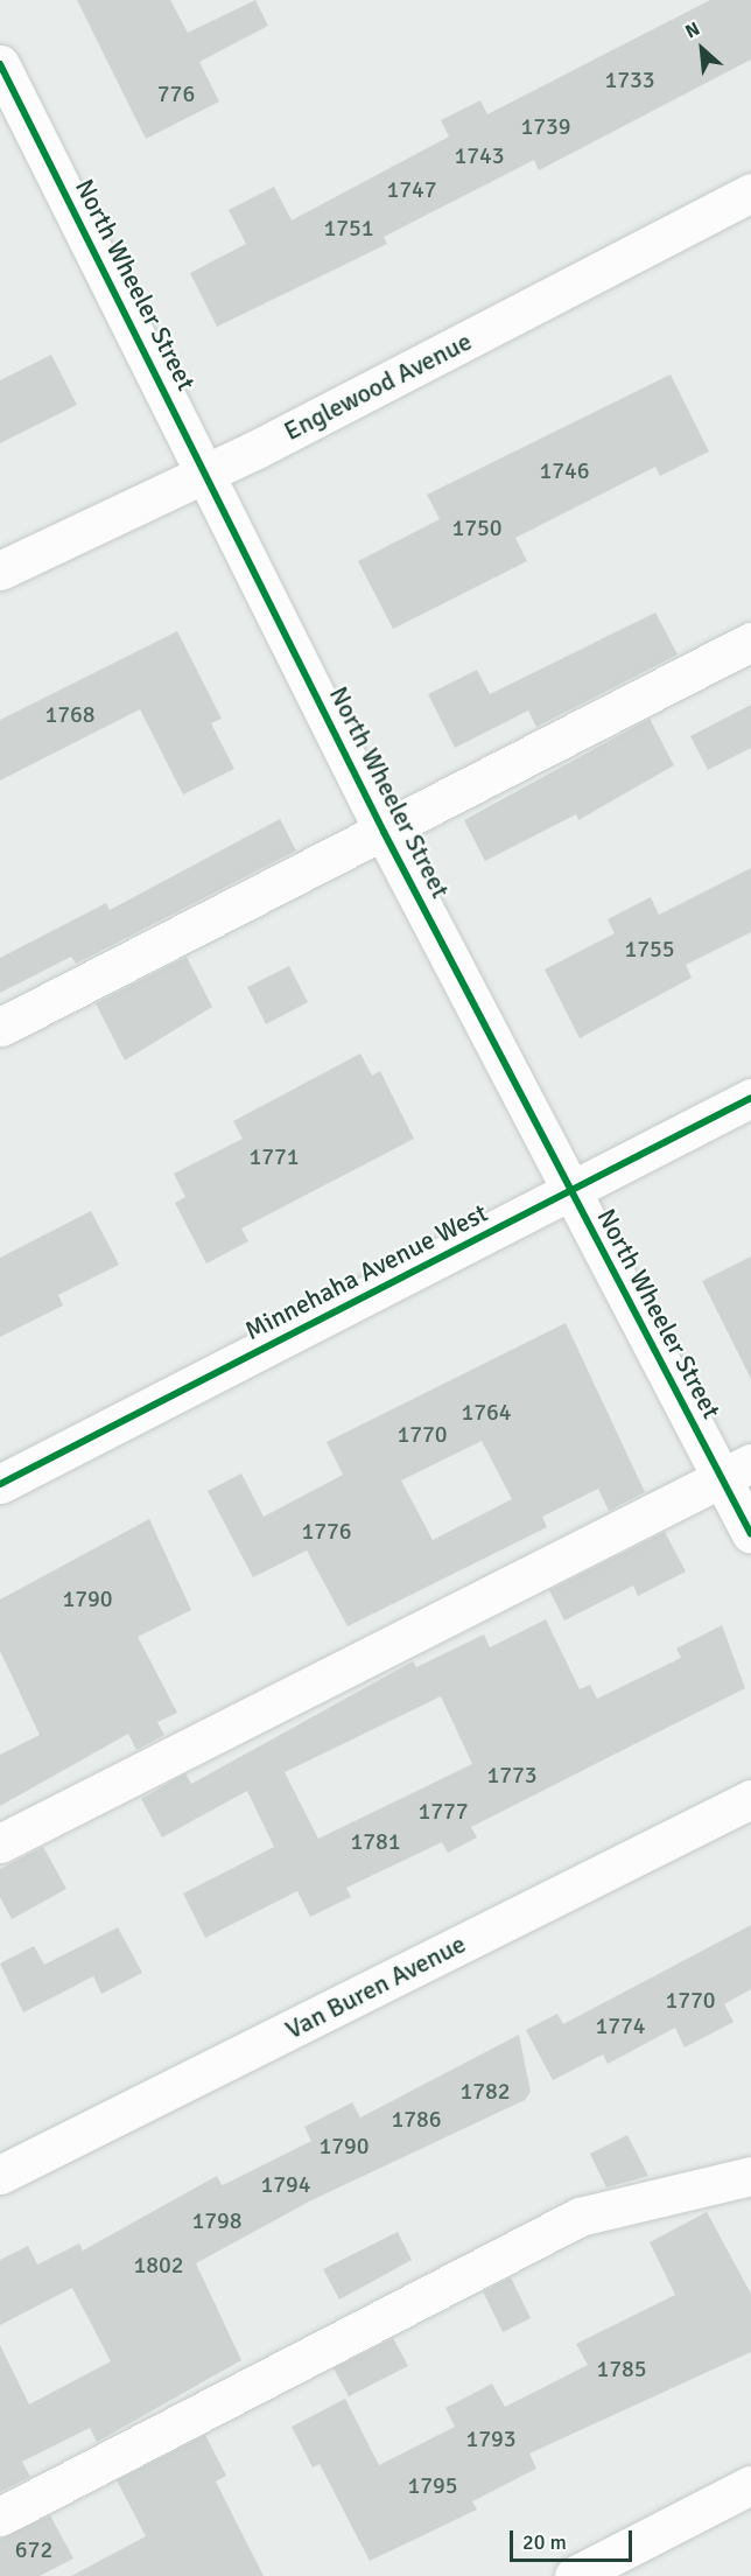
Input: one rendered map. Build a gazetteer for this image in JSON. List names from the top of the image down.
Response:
{
  "streets": {
    "street": [
      "North Wheeler Street",
      "Englewood Avenue",
      "Minnehaha Avenue West",
      "Van Buren Avenue"
    ]
  },
  "crossings": [
    ["North Wheeler Street", "Englewood Avenue"],
    ["North Wheeler Street", "Minnehaha Avenue West"]
  ],
  "house_numbers": [
    "1733",
    "776",
    "1739",
    "1743",
    "1747",
    "1751",
    "1746",
    "1750",
    "1768",
    "1755",
    "1771",
    "1764",
    "1770",
    "1776",
    "1790",
    "1773",
    "1777",
    "1781",
    "1770",
    "1774",
    "1782",
    "1786",
    "1790",
    "1794",
    "1798",
    "1802",
    "1785",
    "1793",
    "1795",
    "672"
  ],
  "scale_bar": "20 m",
  "north": "top left"
}
